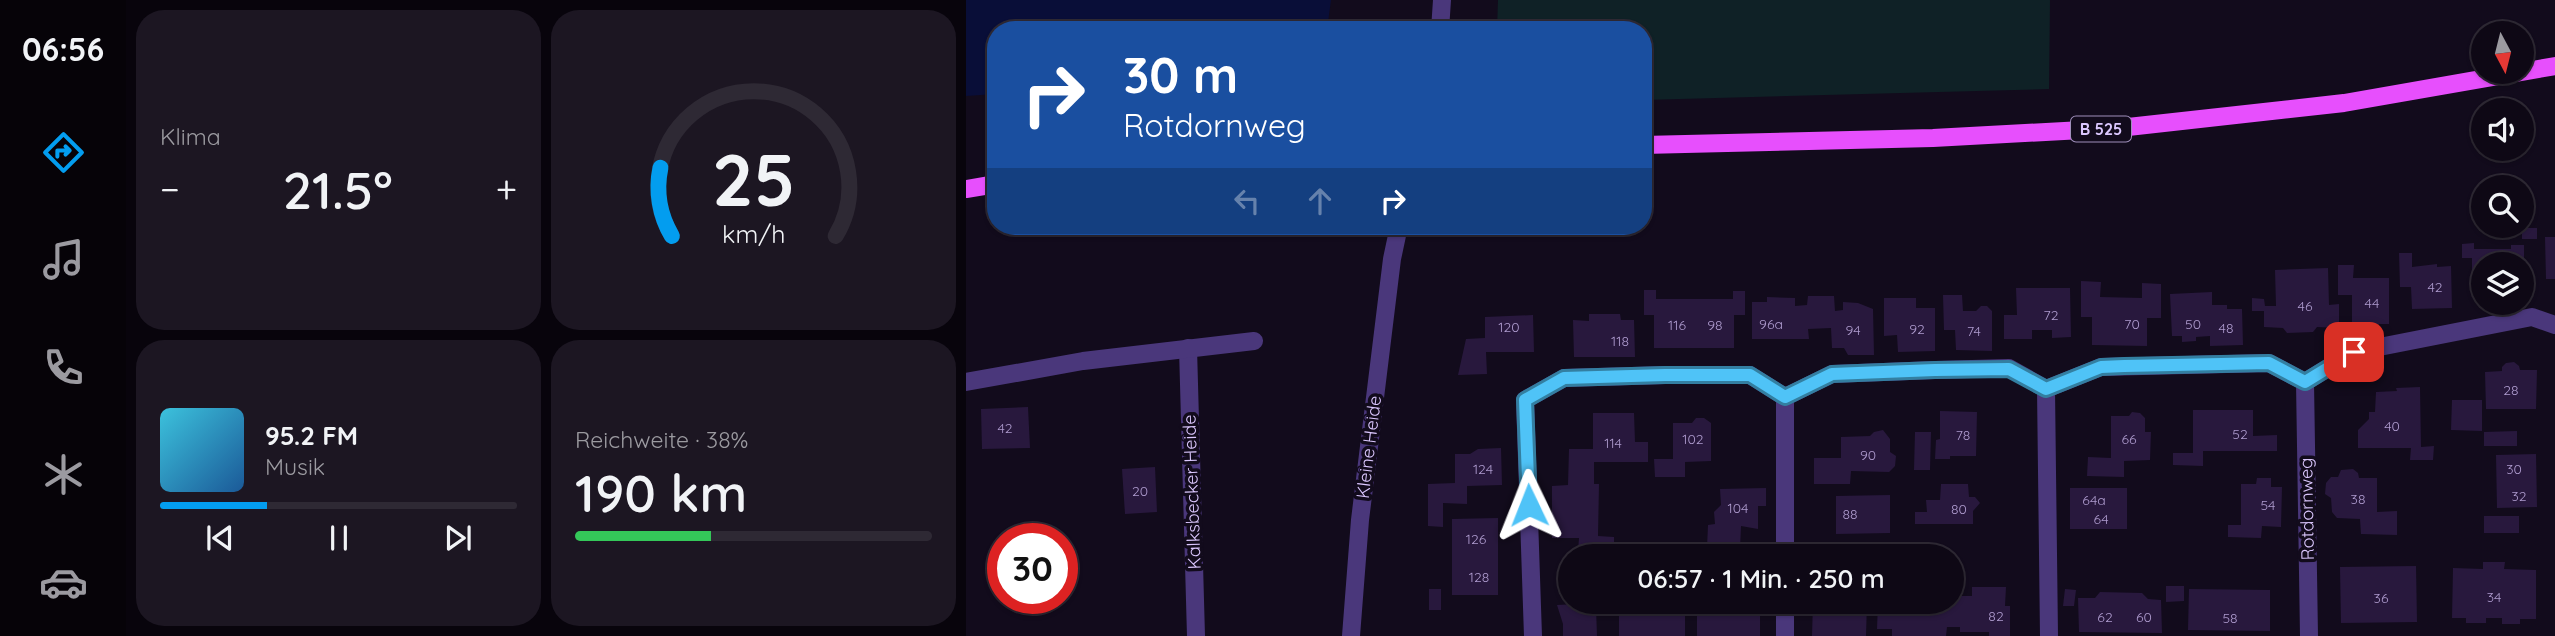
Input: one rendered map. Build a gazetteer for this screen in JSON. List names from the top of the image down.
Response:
{
  "streets": {
    "main road": ["B 525"],
    "street": ["Kleine Heide", "Kalksbecker Heide", "Rotdornweg"]
  },
  "house_numbers": [
    "42",
    "44",
    "46",
    "72",
    "96a",
    "70",
    "50",
    "116",
    "98",
    "120",
    "48",
    "92",
    "94",
    "74",
    "118",
    "28",
    "40",
    "42",
    "52",
    "78",
    "102",
    "66",
    "114",
    "90",
    "124",
    "30",
    "20",
    "32",
    "38",
    "64a",
    "54",
    "104",
    "80",
    "88",
    "64",
    "126",
    "128",
    "34",
    "36",
    "82",
    "62",
    "60",
    "58"
  ],
  "north": "bottom",
  "page": {
    "tabs": "06:56",
    "tile": [
      "Klima",
      ["Reichweite · 38%", "190 km"]
    ],
    "turn": ["30 m", "Rotdornweg"],
    "heat": ["−", "21.5°", "+"],
    "song": ["95.2 FM", "Musik"],
    "limit": "30",
    "trip": "06:57 · 1 Min. · 250 m",
    "gauge": ["25", "km/h"]
  }
}
